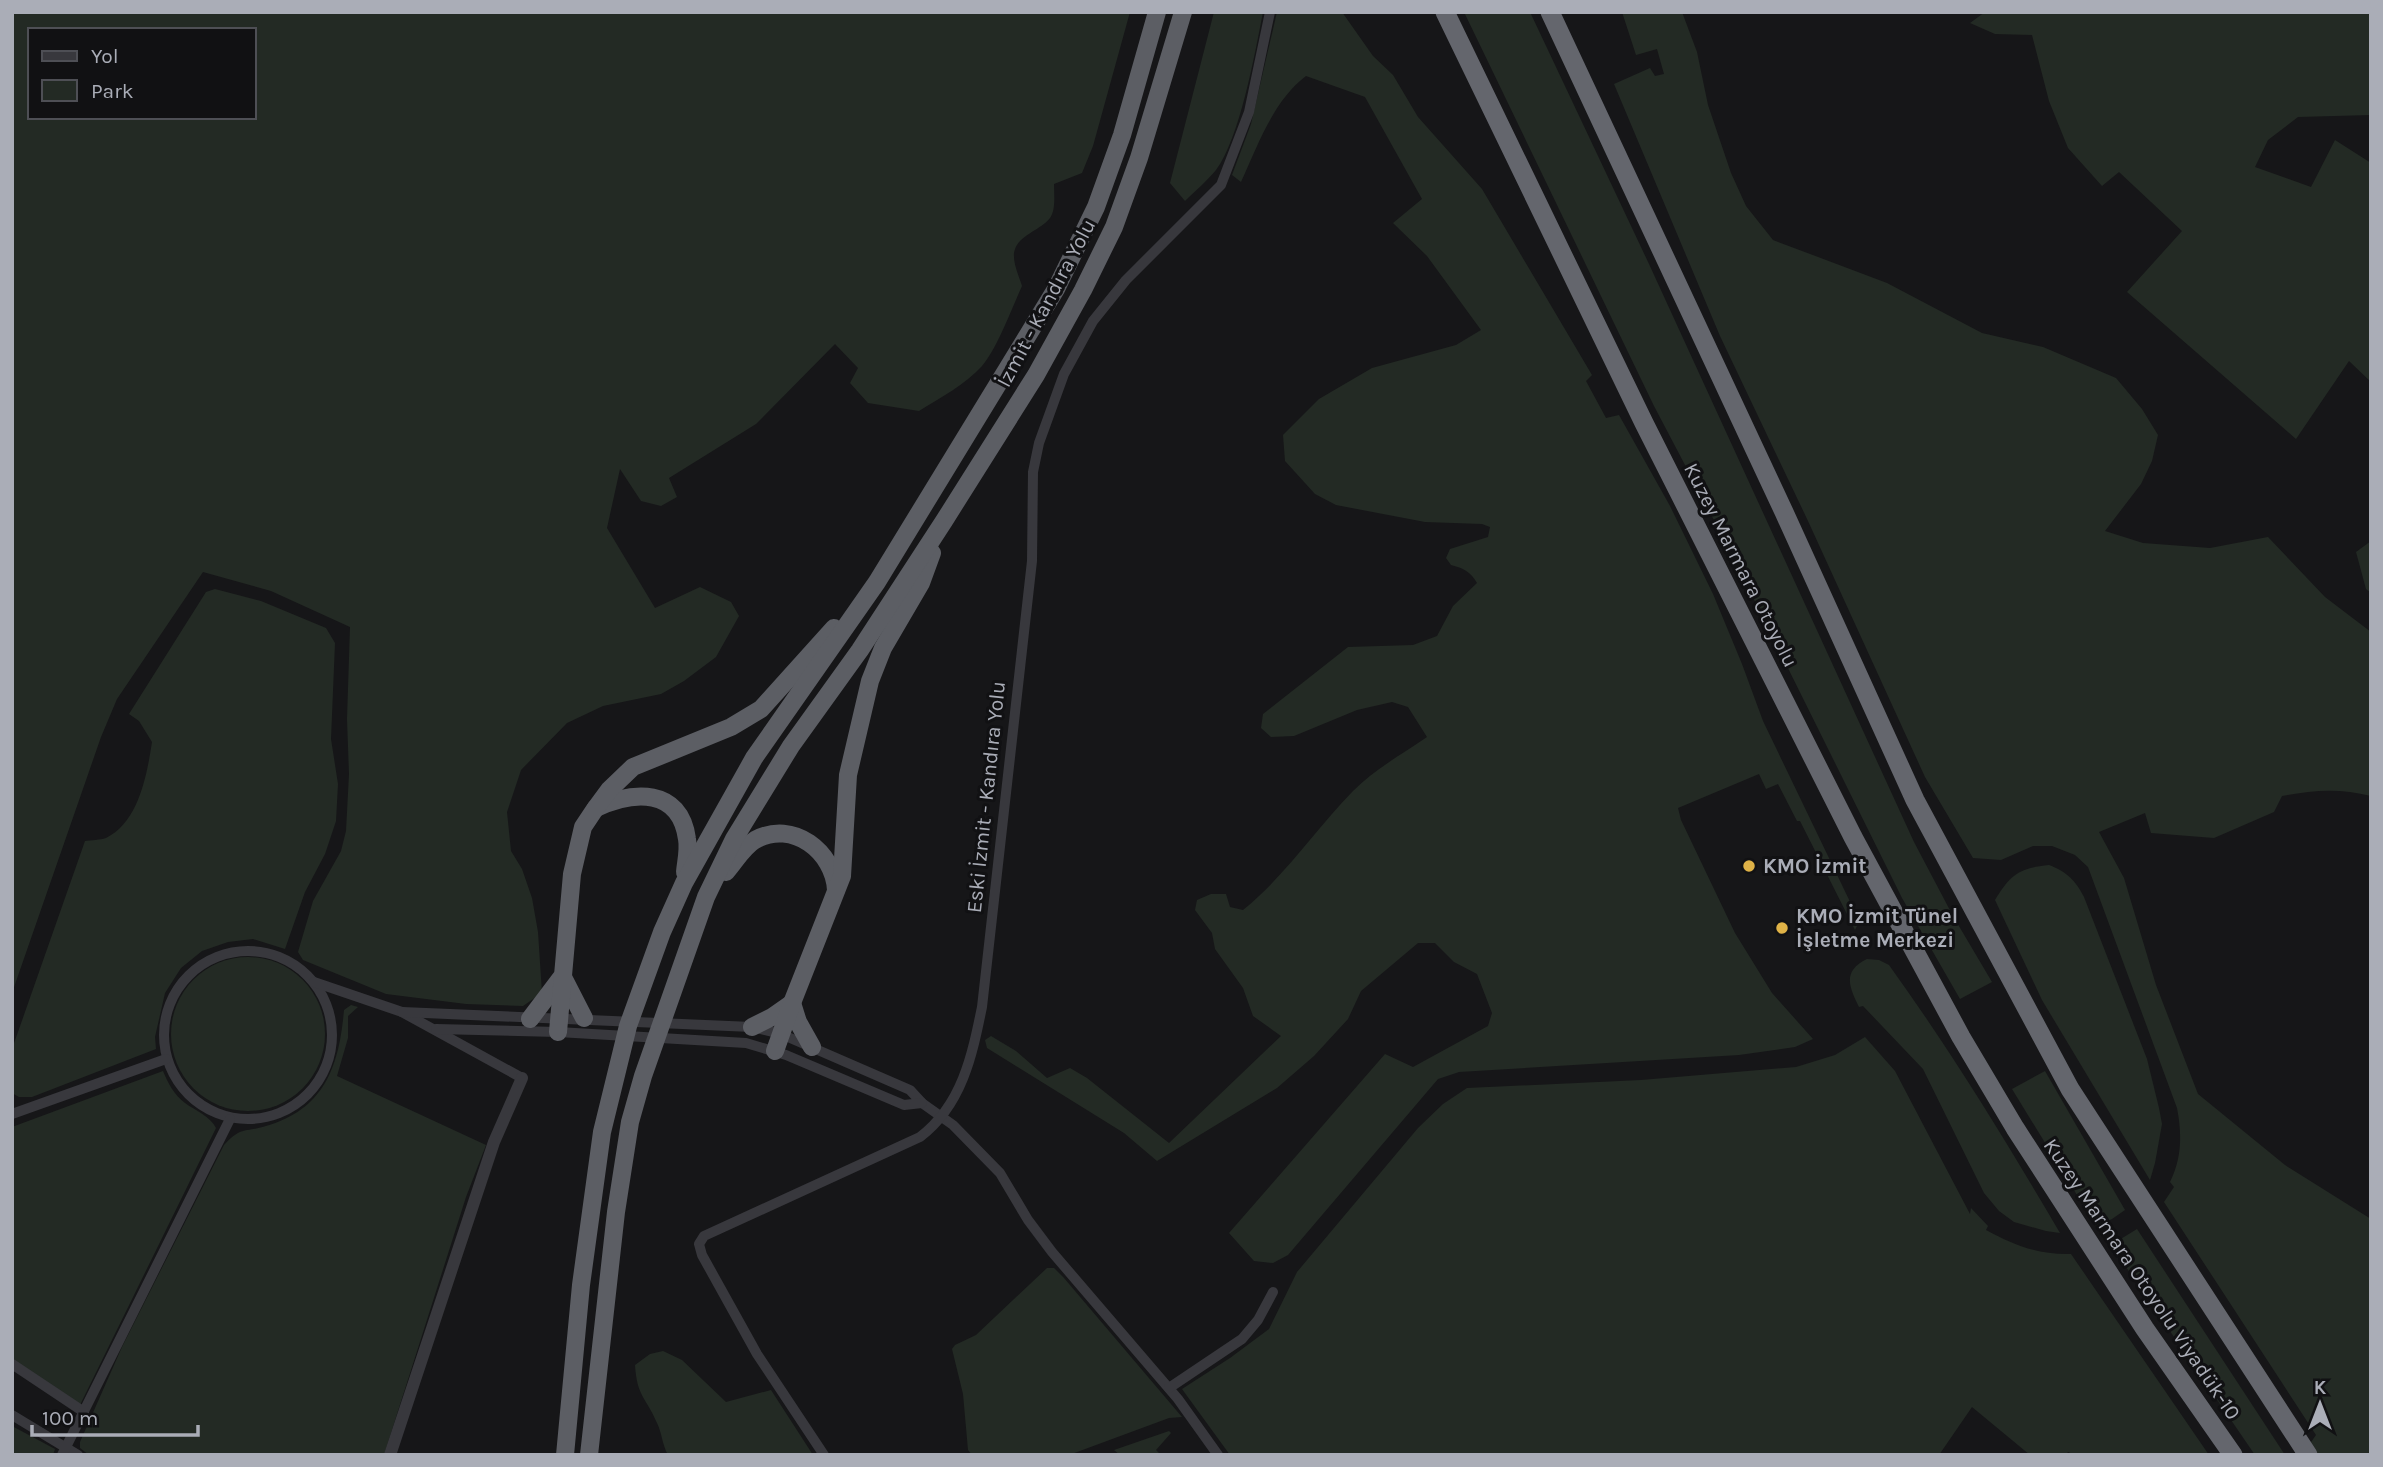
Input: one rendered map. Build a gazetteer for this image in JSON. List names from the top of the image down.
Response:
{
  "streets": {
    "highway": ["İzmit - Kandıra Yolu", "Kuzey Marmara Otoyolu", "Kuzey Marmara Otoyolu Viyadük-10"],
    "street": ["Eski İzmit - Kandıra Yolu"]
  },
  "crossings": [
    ["Kuzey Marmara Otoyolu", "Kuzey Marmara Otoyolu Viyadük-10"]
  ],
  "places": ["KMO İzmit", "KMO İzmit Tünel İşletme Merkezi"],
  "legend": ["Yol", "Park"],
  "scale_bar": "100 m",
  "north": "top"
}
